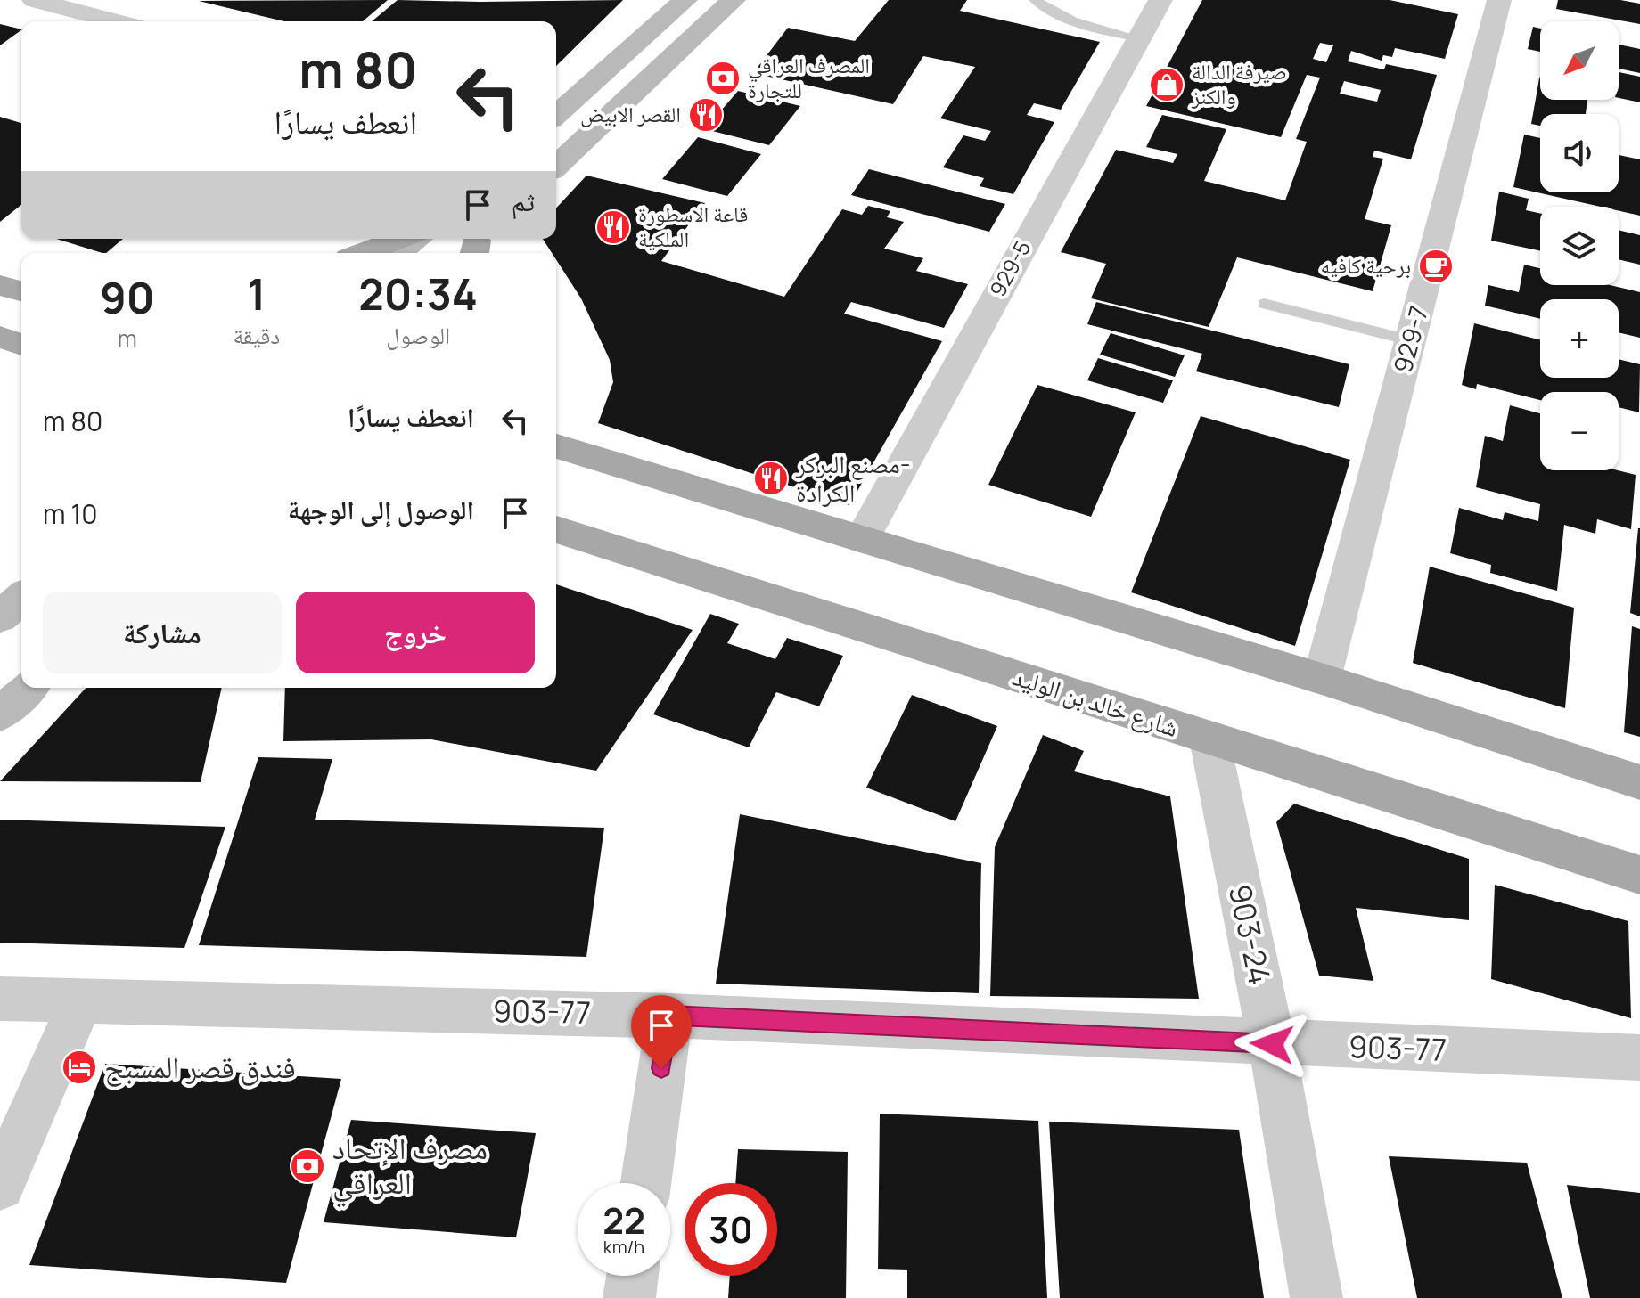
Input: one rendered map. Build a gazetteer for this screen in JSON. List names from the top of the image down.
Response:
{
  "streets": {
    "main road": ["شارع خالد بن الوليد"],
    "street": [
      "929-5",
      "929-7",
      "903-24",
      "903-77"
    ]
  },
  "crossings": [
    ["شارع خالد بن الوليد", "903-24"],
    ["903-24", "903-77"]
  ],
  "places": {
    "bank": ["المصرف العراقي للتجارة", "مصرف الإتحاد العراقي"],
    "shop": ["صيرفة الدالة والكنز"],
    "restaurant": ["القصر الابيض", "قاعة الاسطورة الملكية", "مصنع البركر- الكرادة"],
    "cafe": ["برحية كافيه"],
    "hotel": ["فندق قصر المسبح"]
  },
  "north": "bottom left",
  "page": {
    "map_buttons": ["+", "−"],
    "turn": ["80 m", "انعطف يسارًا"],
    "then": "ثم",
    "eta": [
      "20:34",
      "الوصول",
      "1",
      "دقيقة",
      "90",
      "m"
    ],
    "list": [
      {
        "name": "انعطف يسارًا",
        "value": "80 m"
      },
      {
        "name": "الوصول إلى الوجهة",
        "value": "10 m"
      }
    ],
    "buttons": ["خروج", "مشاركة"],
    "speed": "22 km/h",
    "limit": "30"
  }
}
